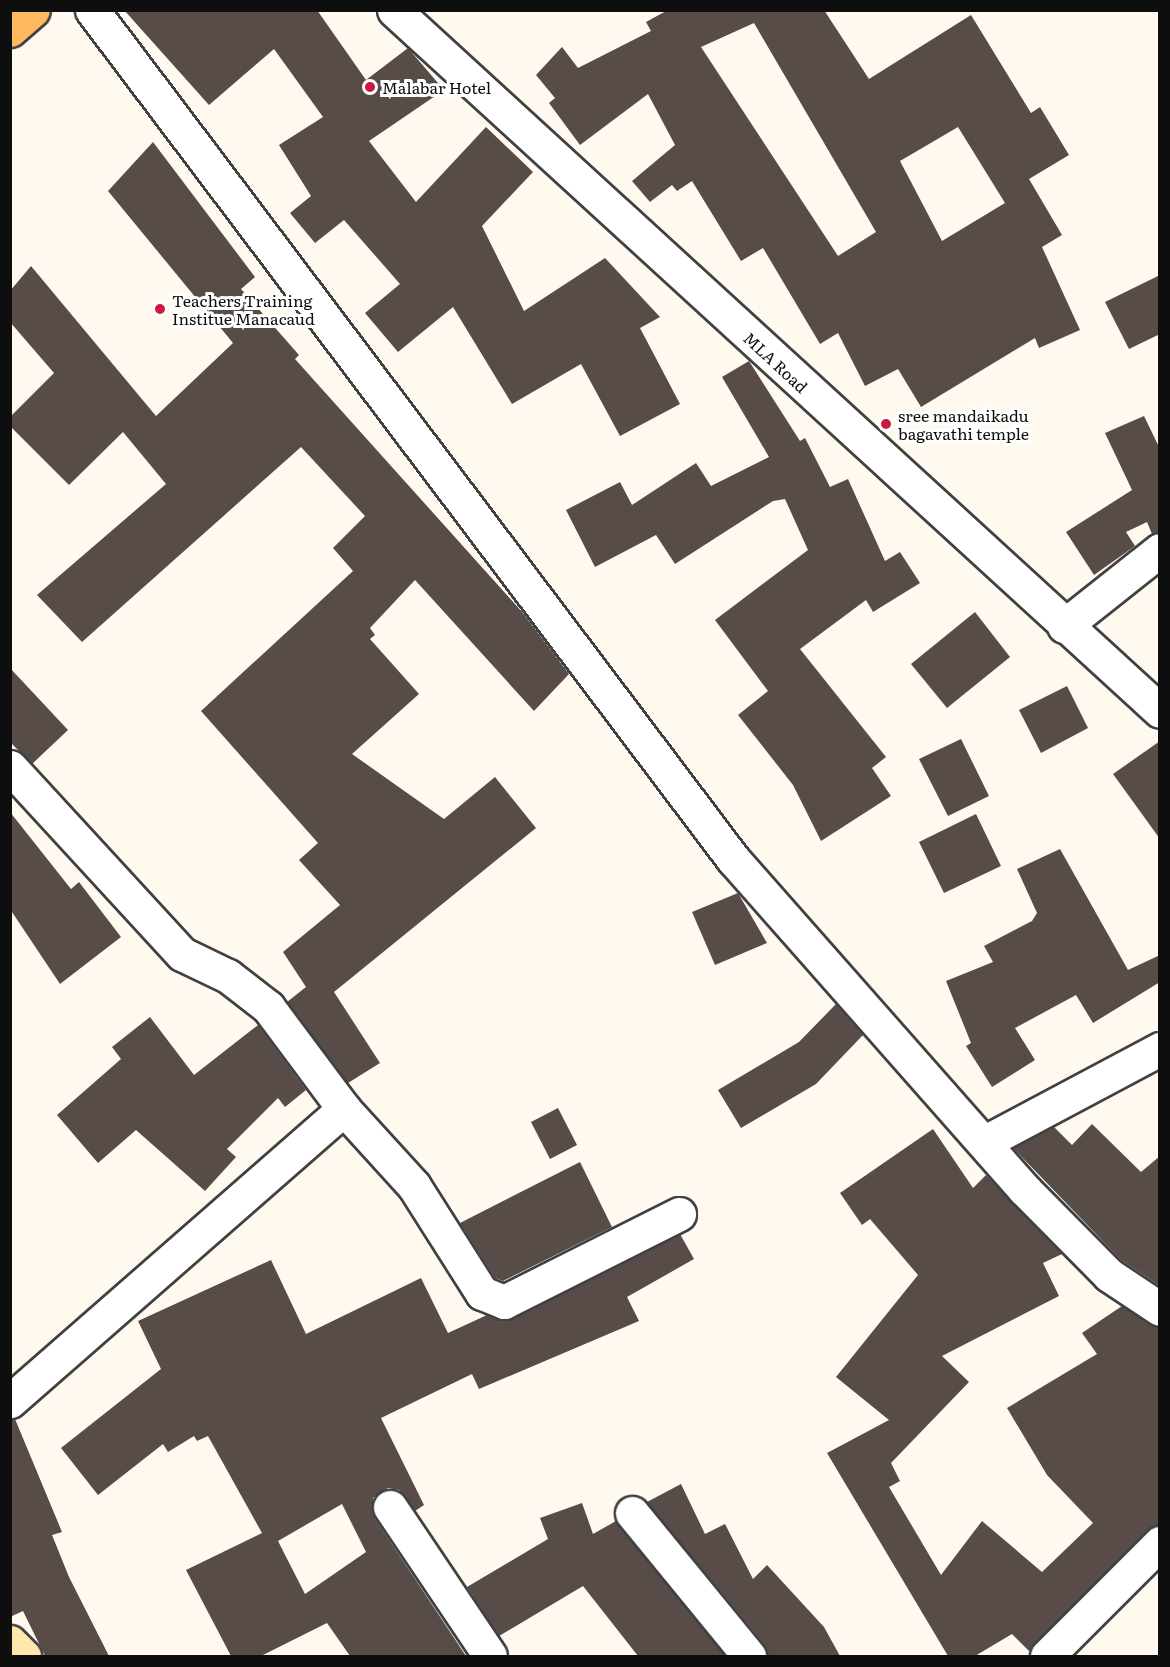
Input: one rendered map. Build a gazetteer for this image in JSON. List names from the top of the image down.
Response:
{
  "streets": {
    "street": ["MLA Road"]
  },
  "places": ["Malabar Hotel", "Teachers Training Institue Manacaud", "sree mandaikadu bagavathi temple"]
}
